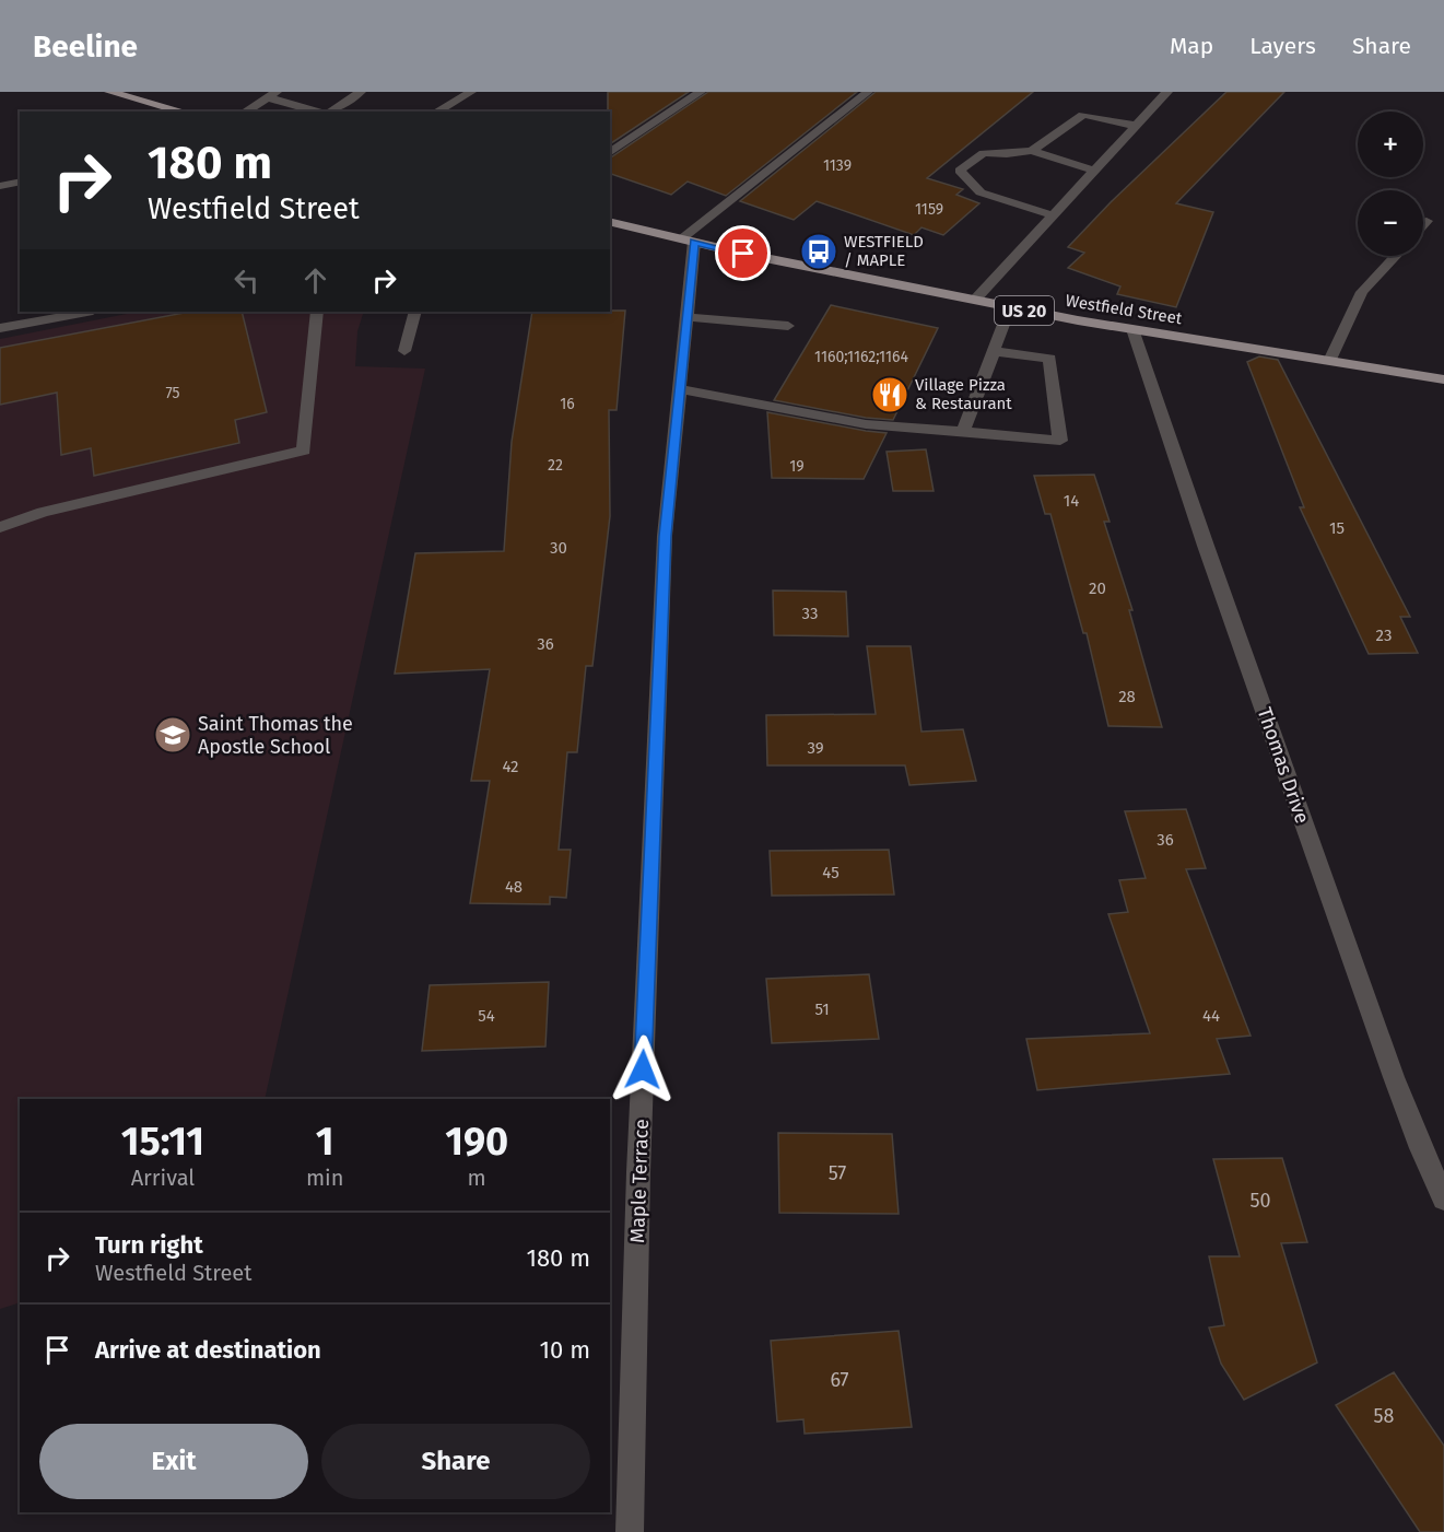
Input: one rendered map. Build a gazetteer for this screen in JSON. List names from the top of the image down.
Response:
{
  "streets": {
    "main road": ["Westfield Street", "US 20"],
    "street": ["Thomas Drive", "Maple Terrace"]
  },
  "crossings": [
    ["Westfield Street", "Thomas Drive"],
    ["Westfield Street", "Maple Terrace"]
  ],
  "places": {
    "bus stop": ["WESTFIELD / MAPLE"],
    "restaurant": ["Village Pizza & Restaurant"],
    "school or university": ["Saint Thomas the Apostle School"]
  },
  "house_numbers": [
    "1139",
    "1159",
    "1160;1162;1164",
    "75",
    "16",
    "22",
    "19",
    "14",
    "15",
    "30",
    "20",
    "33",
    "23",
    "36",
    "28",
    "39",
    "42",
    "36",
    "45",
    "48",
    "51",
    "54",
    "44",
    "57",
    "50",
    "67",
    "58"
  ],
  "page": {
    "header": "Beeline",
    "nav": ["Map", "Layers", "Share"],
    "map_buttons": ["+", "−"],
    "turn": ["180 m", "Westfield Street"],
    "eta": [
      "15:11",
      "Arrival",
      "1",
      "min",
      "190",
      "m"
    ],
    "list": [
      {
        "name": "Turn right",
        "note": "Westfield Street",
        "value": "180 m"
      },
      {
        "name": "Arrive at destination",
        "value": "10 m"
      }
    ],
    "buttons": ["Exit", "Share"]
  }
}
